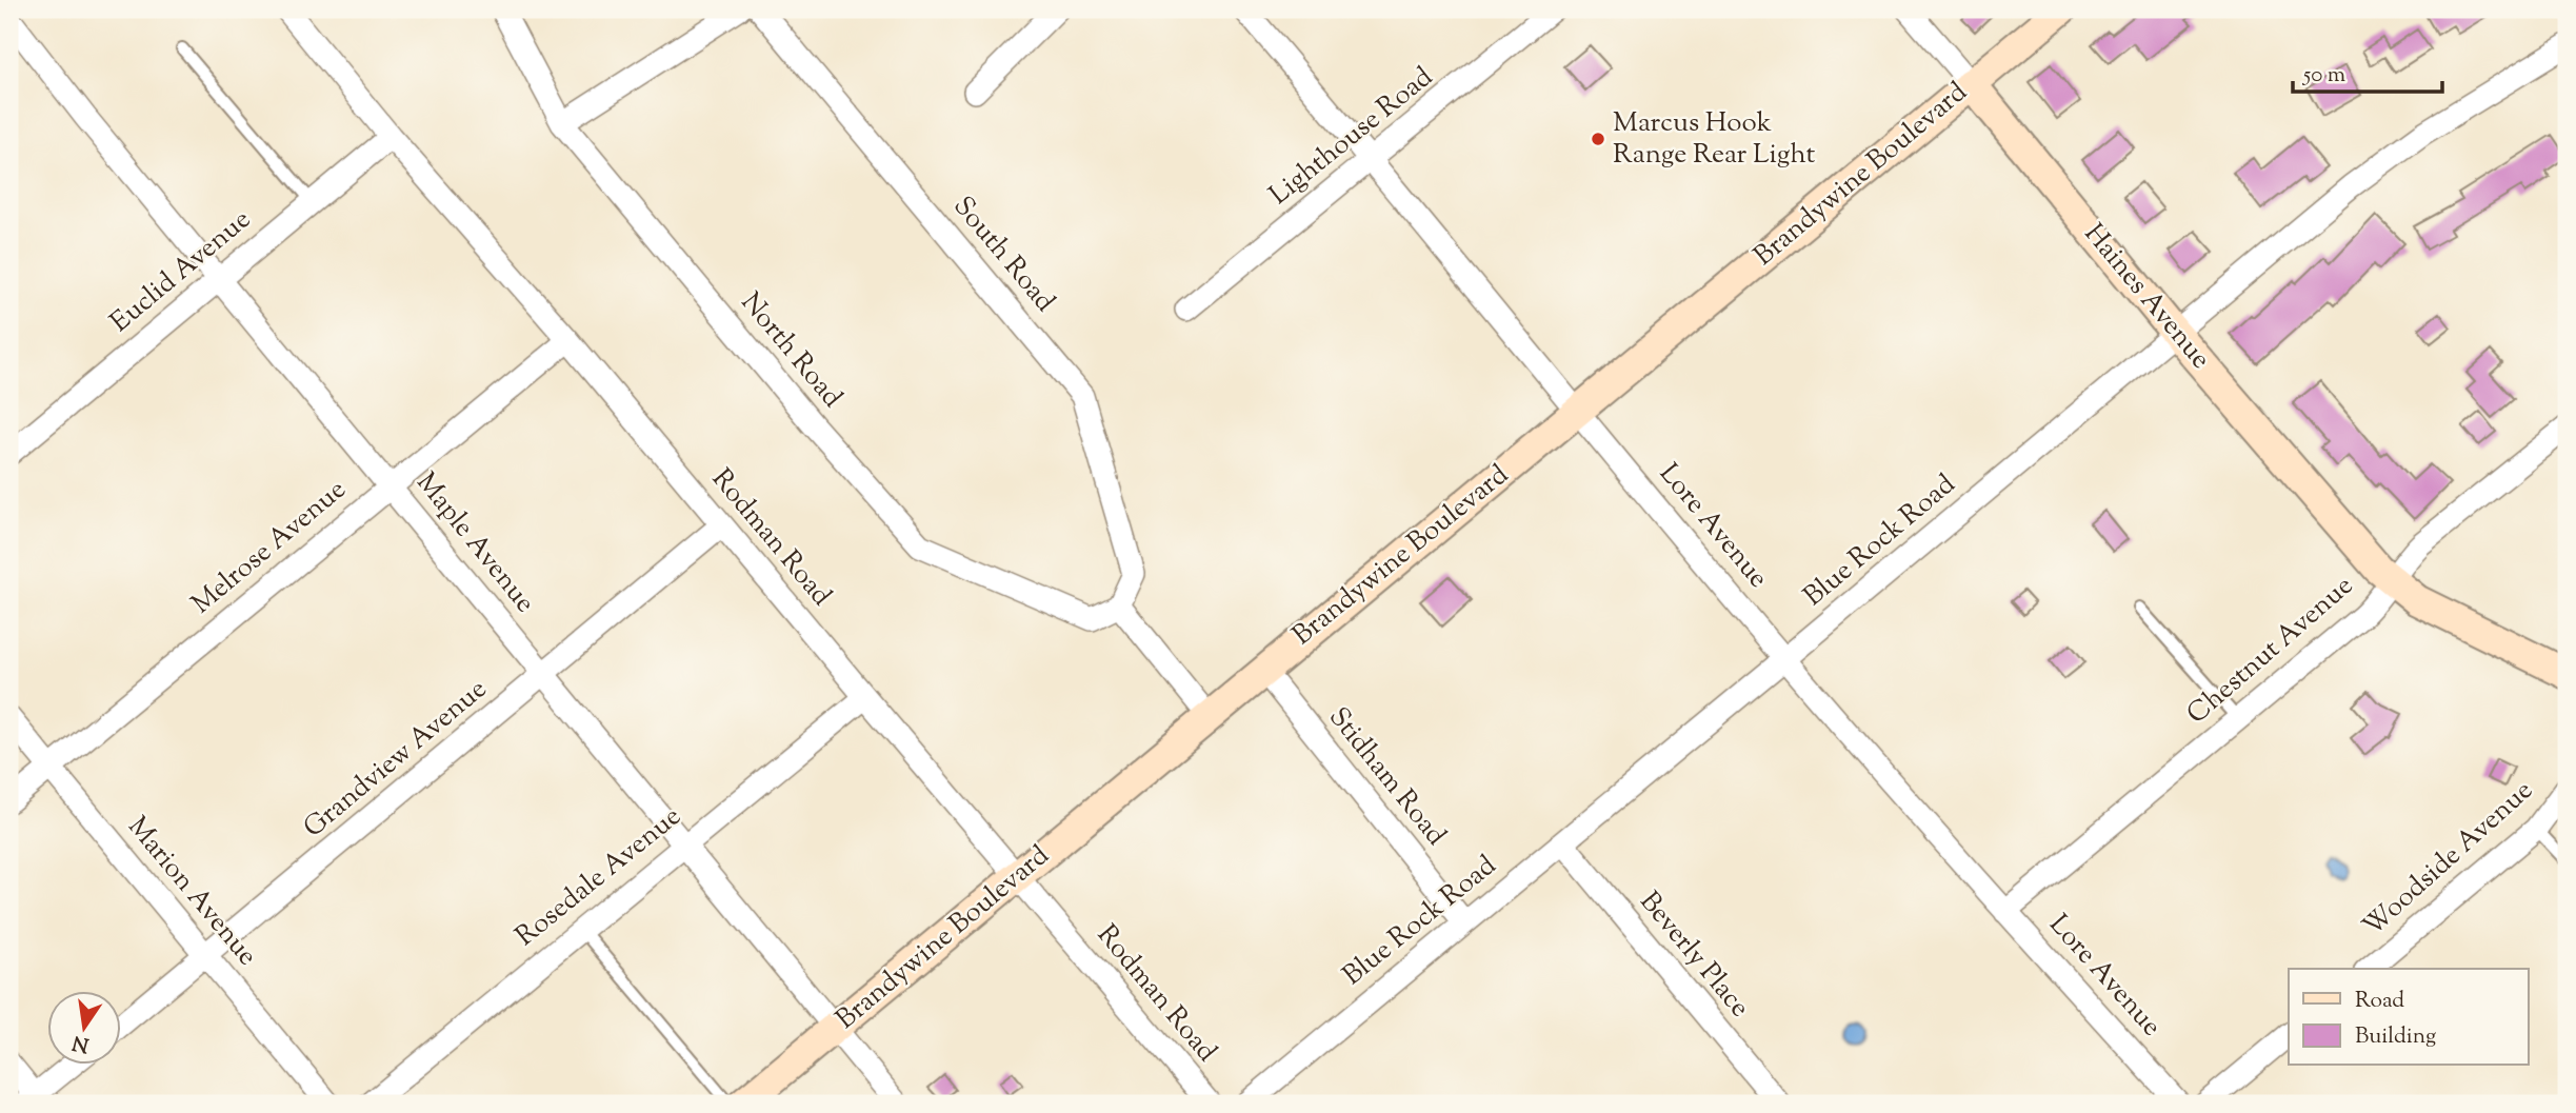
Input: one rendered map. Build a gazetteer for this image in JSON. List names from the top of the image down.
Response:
{
  "streets": {
    "street": [
      "Lighthouse Road",
      "Brandywine Boulevard",
      "South Road",
      "Euclid Avenue",
      "Haines Avenue",
      "North Road",
      "Lore Avenue",
      "Rodman Road",
      "Blue Rock Road",
      "Maple Avenue",
      "Melrose Avenue",
      "Chestnut Avenue",
      "Grandview Avenue",
      "Stidham Road",
      "Woodside Avenue",
      "Rosedale Avenue",
      "Marion Avenue",
      "Beverly Place"
    ]
  },
  "crossings": [
    ["Lighthouse Road", "Lore Avenue"],
    ["Brandywine Boulevard", "Haines Avenue"],
    ["Brandywine Boulevard", "Lore Avenue"],
    ["Brandywine Boulevard", "Rodman Road"],
    ["Brandywine Boulevard", "Maple Avenue"],
    ["Brandywine Boulevard", "Stidham Road"],
    ["South Road", "North Road"],
    ["Euclid Avenue", "Rodman Road"],
    ["Euclid Avenue", "Maple Avenue"],
    ["Haines Avenue", "Blue Rock Road"],
    ["Haines Avenue", "Chestnut Avenue"],
    ["Lore Avenue", "Blue Rock Road"],
    ["Lore Avenue", "Chestnut Avenue"],
    ["Rodman Road", "Melrose Avenue"],
    ["Rodman Road", "Grandview Avenue"],
    ["Rodman Road", "Rosedale Avenue"],
    ["Blue Rock Road", "Stidham Road"],
    ["Blue Rock Road", "Beverly Place"],
    ["Maple Avenue", "Melrose Avenue"],
    ["Maple Avenue", "Grandview Avenue"],
    ["Maple Avenue", "Rosedale Avenue"],
    ["Melrose Avenue", "Marion Avenue"],
    ["Grandview Avenue", "Marion Avenue"]
  ],
  "places": ["Marcus Hook Range Rear Light"],
  "legend": ["Road", "Building"],
  "scale_bar": "50 m",
  "north": "bottom"
}
